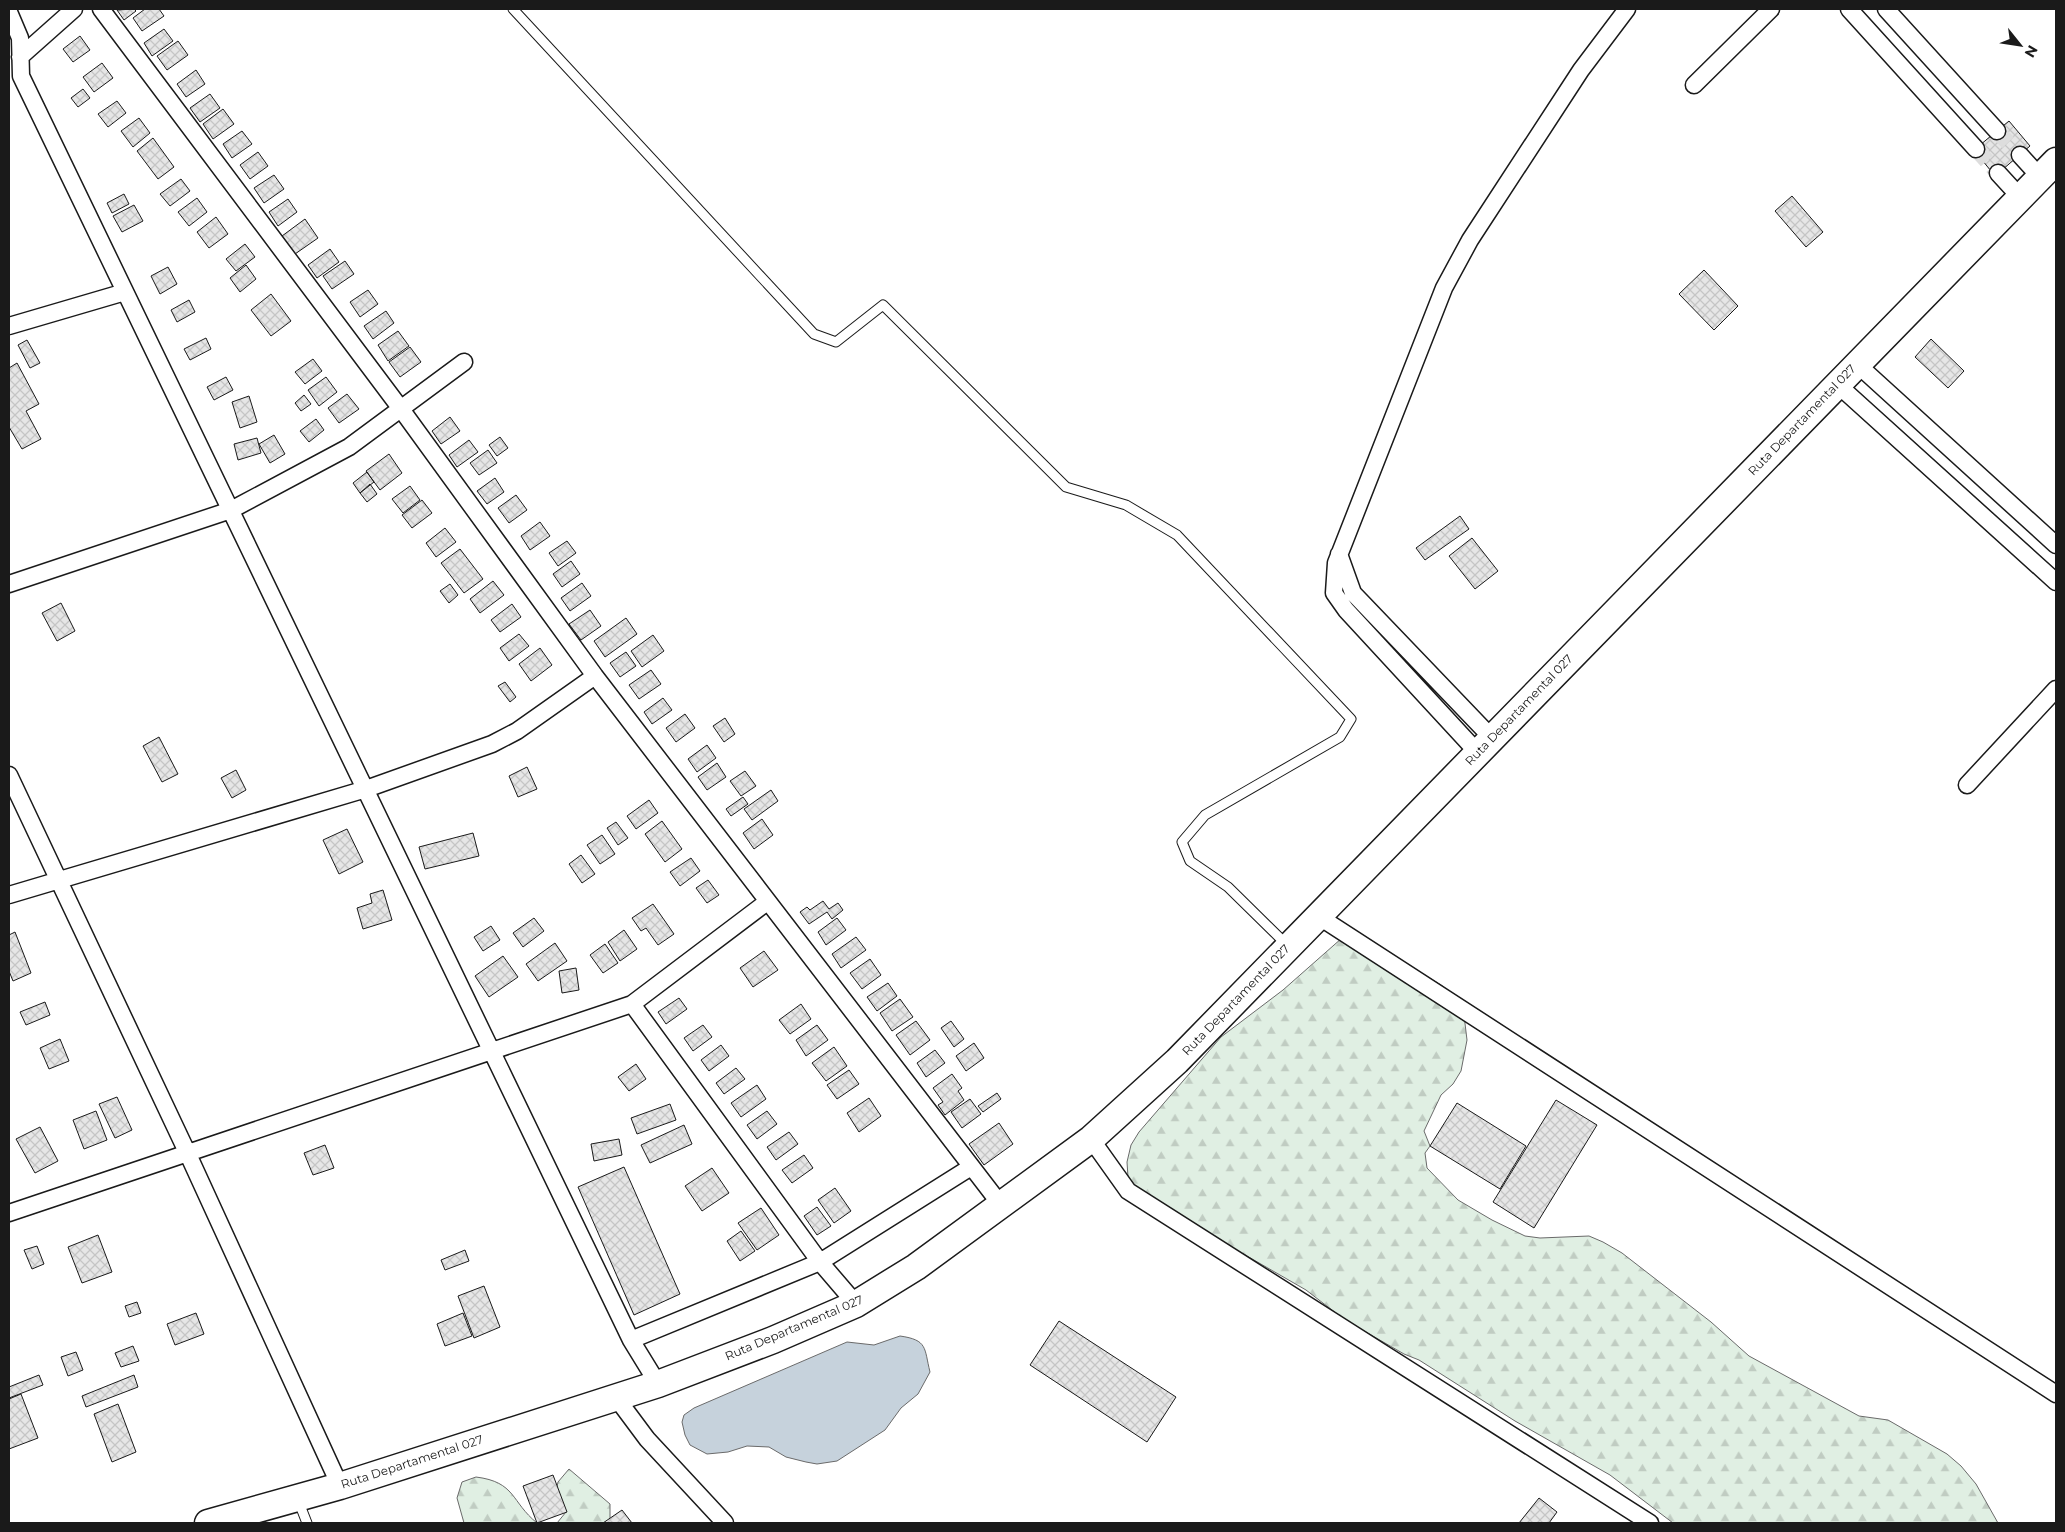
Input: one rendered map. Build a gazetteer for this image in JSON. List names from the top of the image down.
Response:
{
  "streets": {
    "main road": ["Ruta Departamental 027"]
  },
  "north": "bottom right"
}
